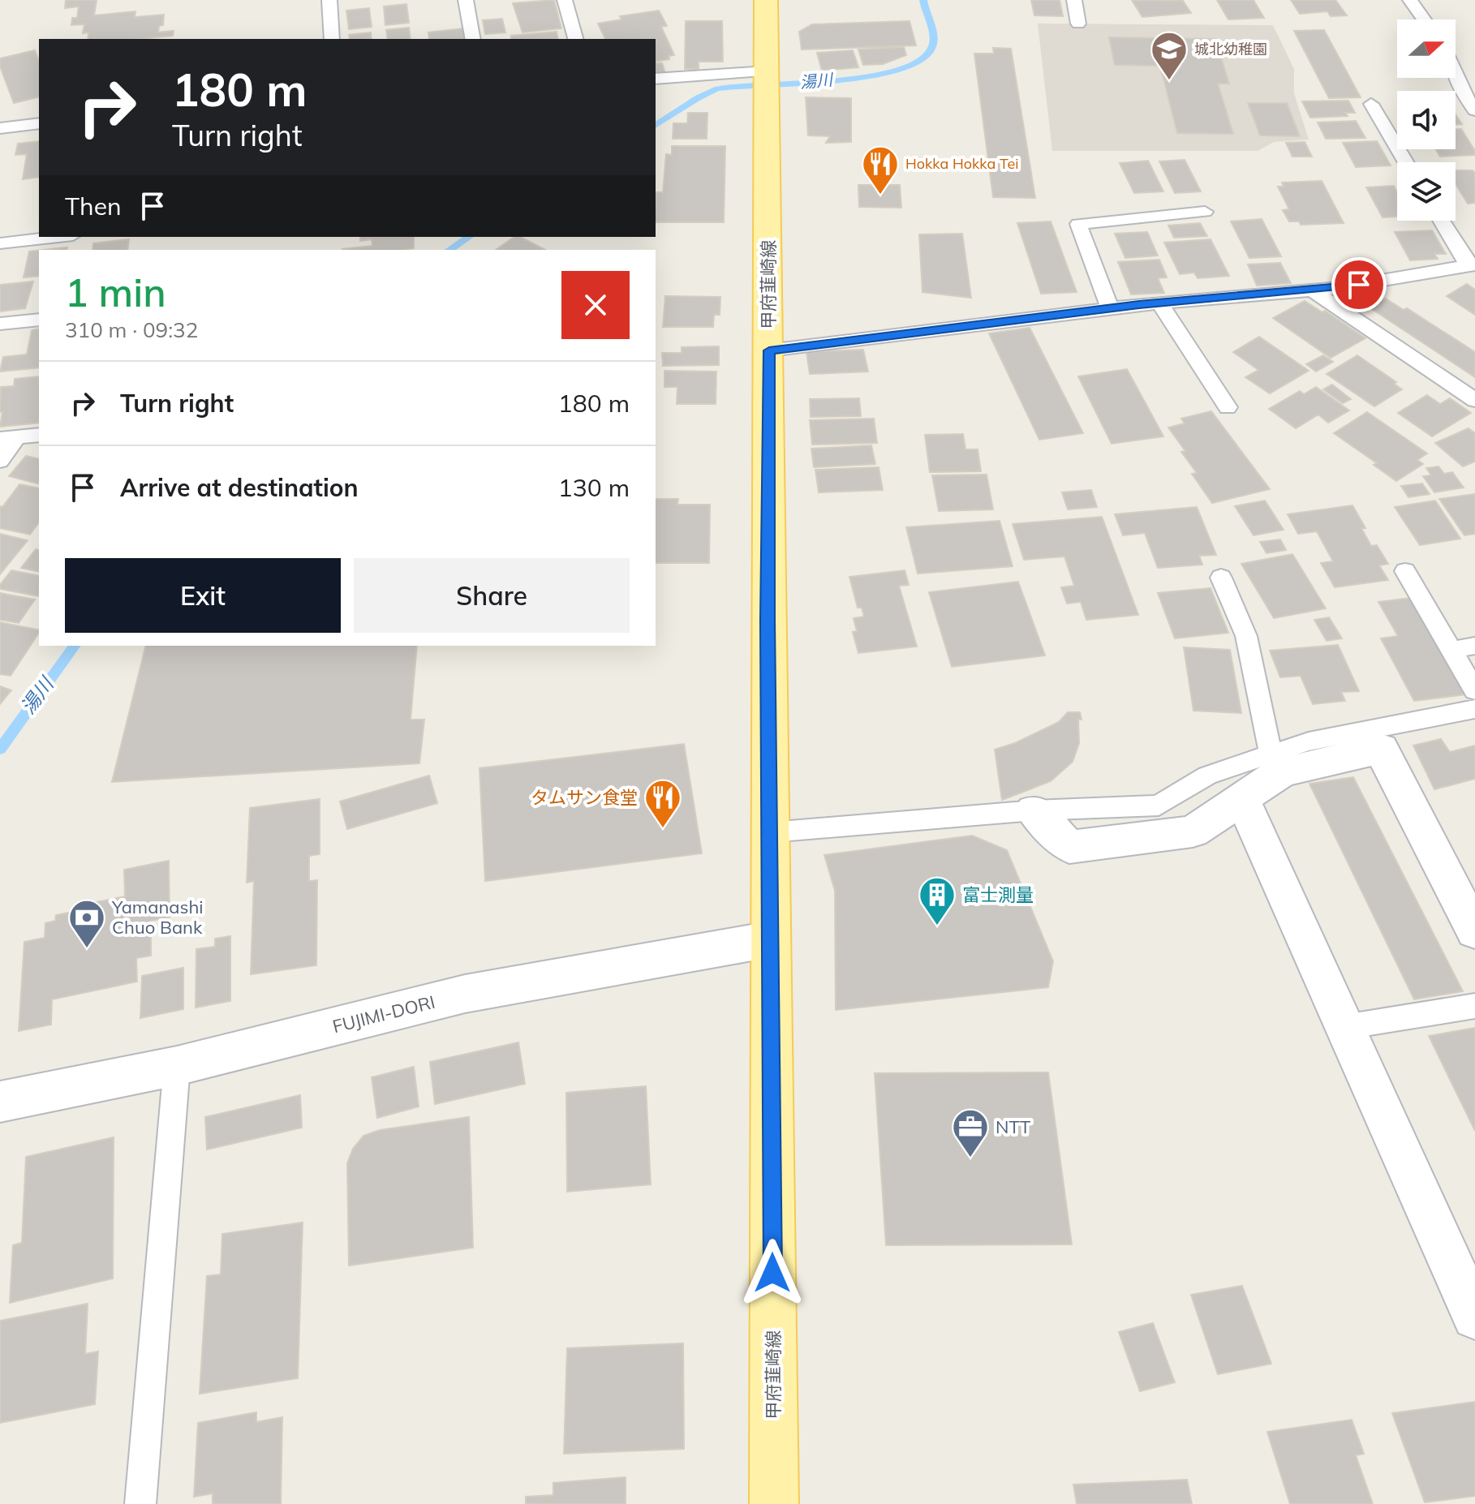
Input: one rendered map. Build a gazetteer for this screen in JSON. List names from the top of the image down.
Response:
{
  "streets": {
    "main road": ["甲府韮崎線"],
    "street": ["FUJIMI-DORI"]
  },
  "crossings": [
    ["甲府韮崎線", "FUJIMI-DORI"]
  ],
  "water": ["湯川"],
  "places": {
    "school or university": ["城北幼稚園"],
    "restaurant": ["Hokka Hokka Tei", "タムサン食堂"],
    "building": ["富士測量"],
    "bank": ["Yamanashi Chuo Bank"],
    "office": ["NTT"]
  },
  "north": "right",
  "page": {
    "turn": ["180 m", "Turn right"],
    "then": "Then",
    "heading": ["1 min", "310 m · 09:32"],
    "list": [
      {
        "name": "Turn right",
        "value": "180 m"
      },
      {
        "name": "Arrive at destination",
        "value": "130 m"
      }
    ],
    "buttons": ["Exit", "Share"]
  }
}
